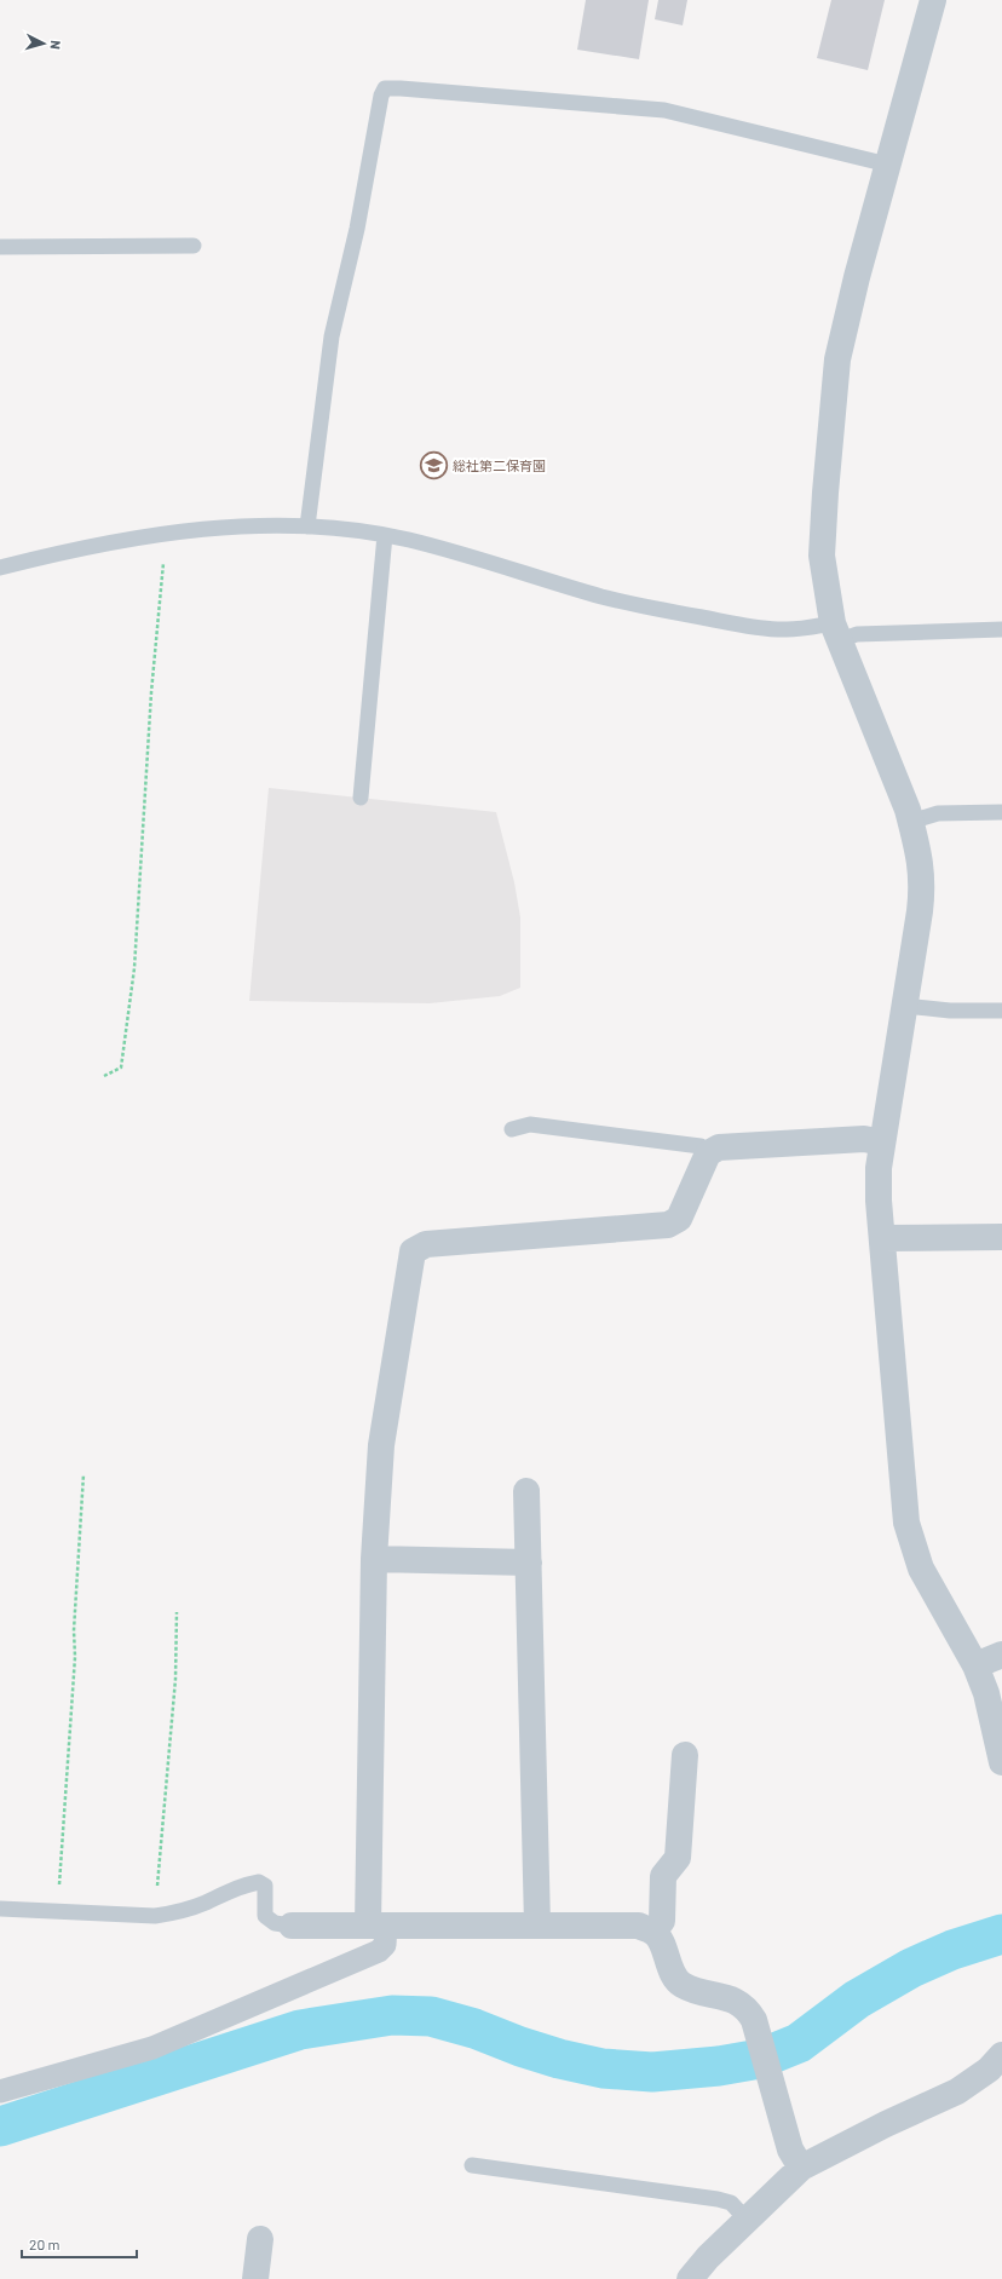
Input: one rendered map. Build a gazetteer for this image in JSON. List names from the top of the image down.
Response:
{
  "places": {
    "school or university": ["総社第二保育園"]
  },
  "scale_bar": "20 m",
  "north": "right"
}
